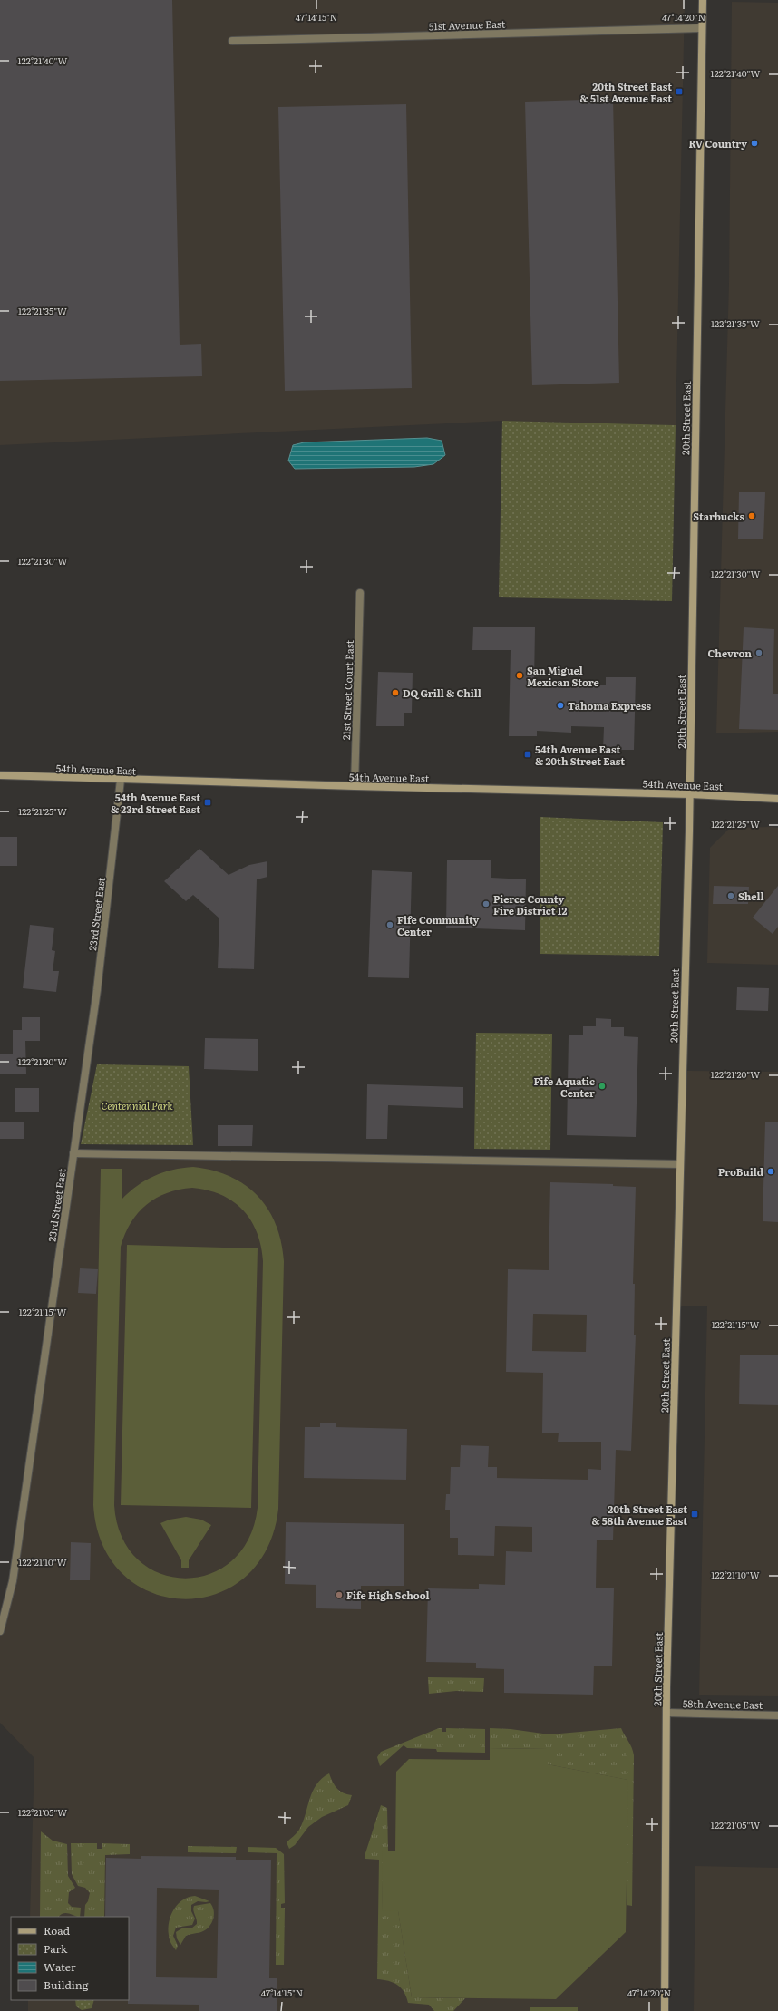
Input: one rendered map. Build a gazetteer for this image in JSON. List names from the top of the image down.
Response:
{
  "streets": {
    "main road": ["20th Street East", "54th Avenue East"],
    "street": [
      "51st Avenue East",
      "21st Street Court East",
      "23rd Street East",
      "58th Avenue East"
    ]
  },
  "crossings": [
    ["51st Avenue East", "20th Street East"],
    ["20th Street East", "54th Avenue East"],
    ["20th Street East", "58th Avenue East"],
    ["21st Street Court East", "54th Avenue East"],
    ["54th Avenue East", "23rd Street East"]
  ],
  "parks": ["Centennial Park"],
  "places": {
    "transit": [
      "20th Street East & 51st Avenue East",
      "54th Avenue East & 20th Street East",
      "54th Avenue East & 23rd Street East",
      "20th Street East & 58th Avenue East"
    ],
    "other": [
      "RV Country",
      "Starbucks",
      "Chevron",
      "San Miguel Mexican Store",
      "DQ Grill & Chill",
      "Tahoma Express",
      "Shell",
      "Pierce County Fire District 12",
      "Fife Community Center",
      "Fife Aquatic Center",
      "ProBuild",
      "Fife High School"
    ]
  },
  "legend": [
    "Road",
    "Park",
    "Water",
    "Building"
  ],
  "coordinates": [
    "47°14'15\"N",
    "47°14'20\"N",
    "122°21'40\"W",
    "122°21'35\"W",
    "122°21'30\"W",
    "122°21'25\"W",
    "122°21'20\"W",
    "122°21'15\"W",
    "122°21'10\"W",
    "122°21'05\"W"
  ]
}
